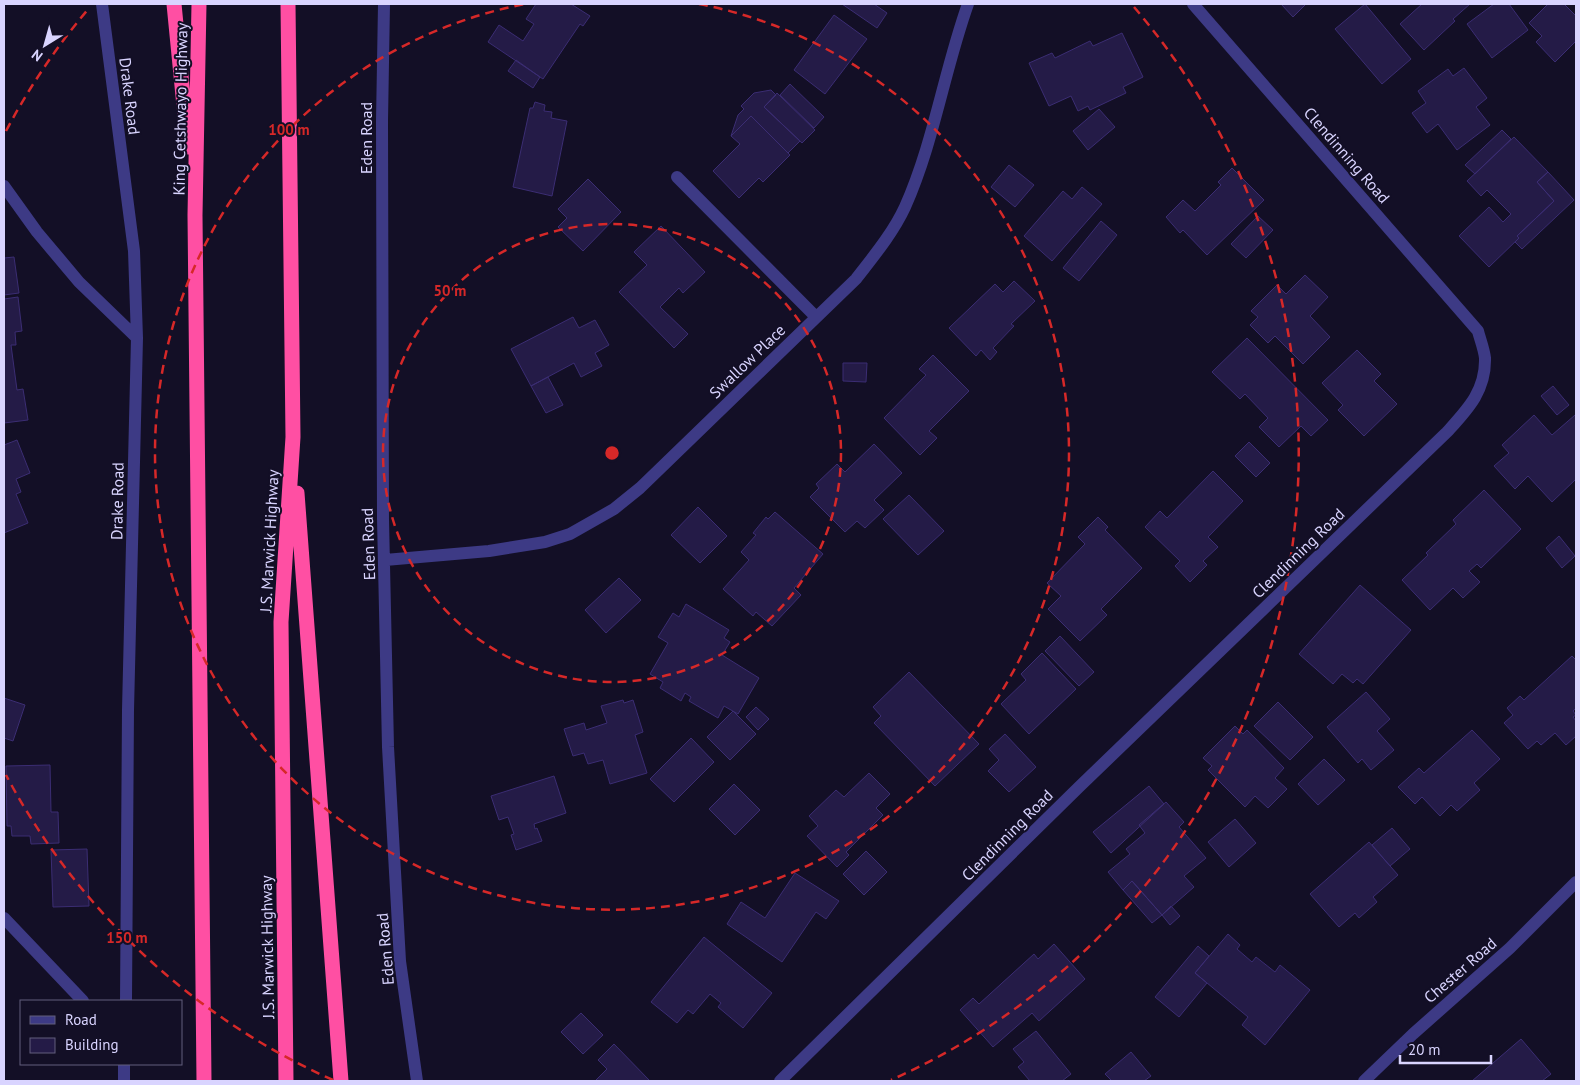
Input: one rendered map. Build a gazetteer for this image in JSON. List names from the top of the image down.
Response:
{
  "streets": {
    "highway": ["King Cetshwayo Highway", "J.S. Marwick Highway"],
    "street": [
      "Drake Road",
      "Eden Road",
      "Clendinning Road",
      "Swallow Place",
      "Chester Road"
    ]
  },
  "crossings": [
    ["Eden Road", "Swallow Place"]
  ],
  "legend": ["Road", "Building"],
  "scale_bar": "20 m",
  "north": "bottom left",
  "rings": ["100 m", "50 m", "150 m"]
}
